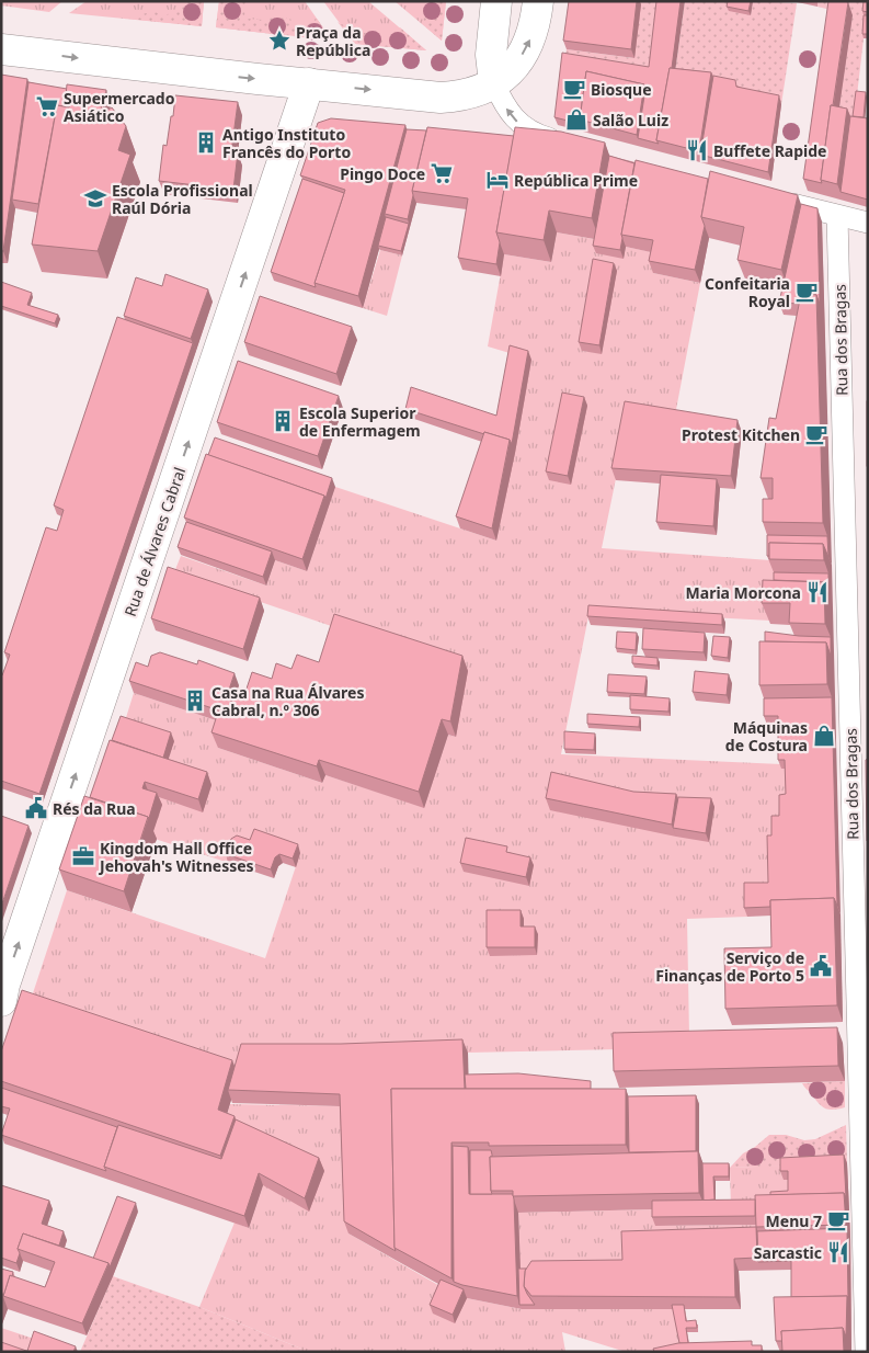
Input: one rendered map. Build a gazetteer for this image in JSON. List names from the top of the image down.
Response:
{
  "streets": {
    "main road": ["Rua de Álvares Cabral"],
    "street": ["Rua dos Bragas"]
  },
  "one_way": ["Rua de Álvares Cabral"],
  "places": {
    "place": ["Praça da República"],
    "cafe": [
      "Biosque",
      "Confeitaria Royal",
      "Protest Kitchen",
      "Menu 7"
    ],
    "supermarket": ["Supermercado Asiático", "Pingo Doce"],
    "shop": ["Salão Luiz", "Máquinas de Costura"],
    "building": ["Antigo Instituto Francês do Porto", "Escola Superior de Enfermagem", "Casa na Rua Álvares Cabral, n.º 306"],
    "restaurant": ["Buffete Rapide", "Maria Morcona", "Sarcastic"],
    "hotel": ["República Prime"],
    "school or university": ["Escola Profissional Raúl Dória"],
    "public building": ["Rés da Rua", "Serviço de Finanças de Porto 5"],
    "office": ["Kingdom Hall Office Jehovah's Witnesses"]
  }
}
